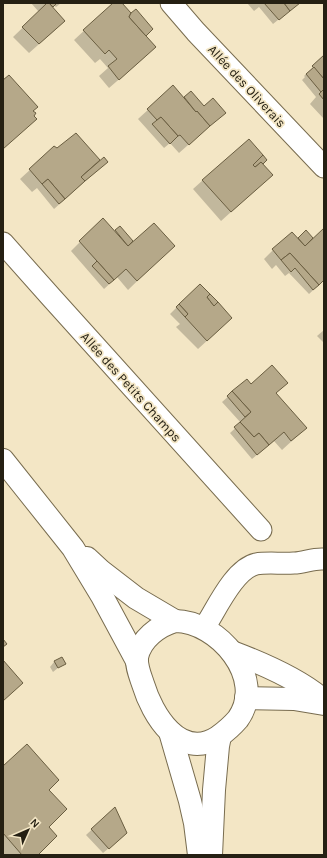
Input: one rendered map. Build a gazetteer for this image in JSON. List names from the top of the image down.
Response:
{
  "streets": {
    "street": ["Allée des Oliverais", "Allée des Petits Champs"]
  },
  "north": "top right"
}
